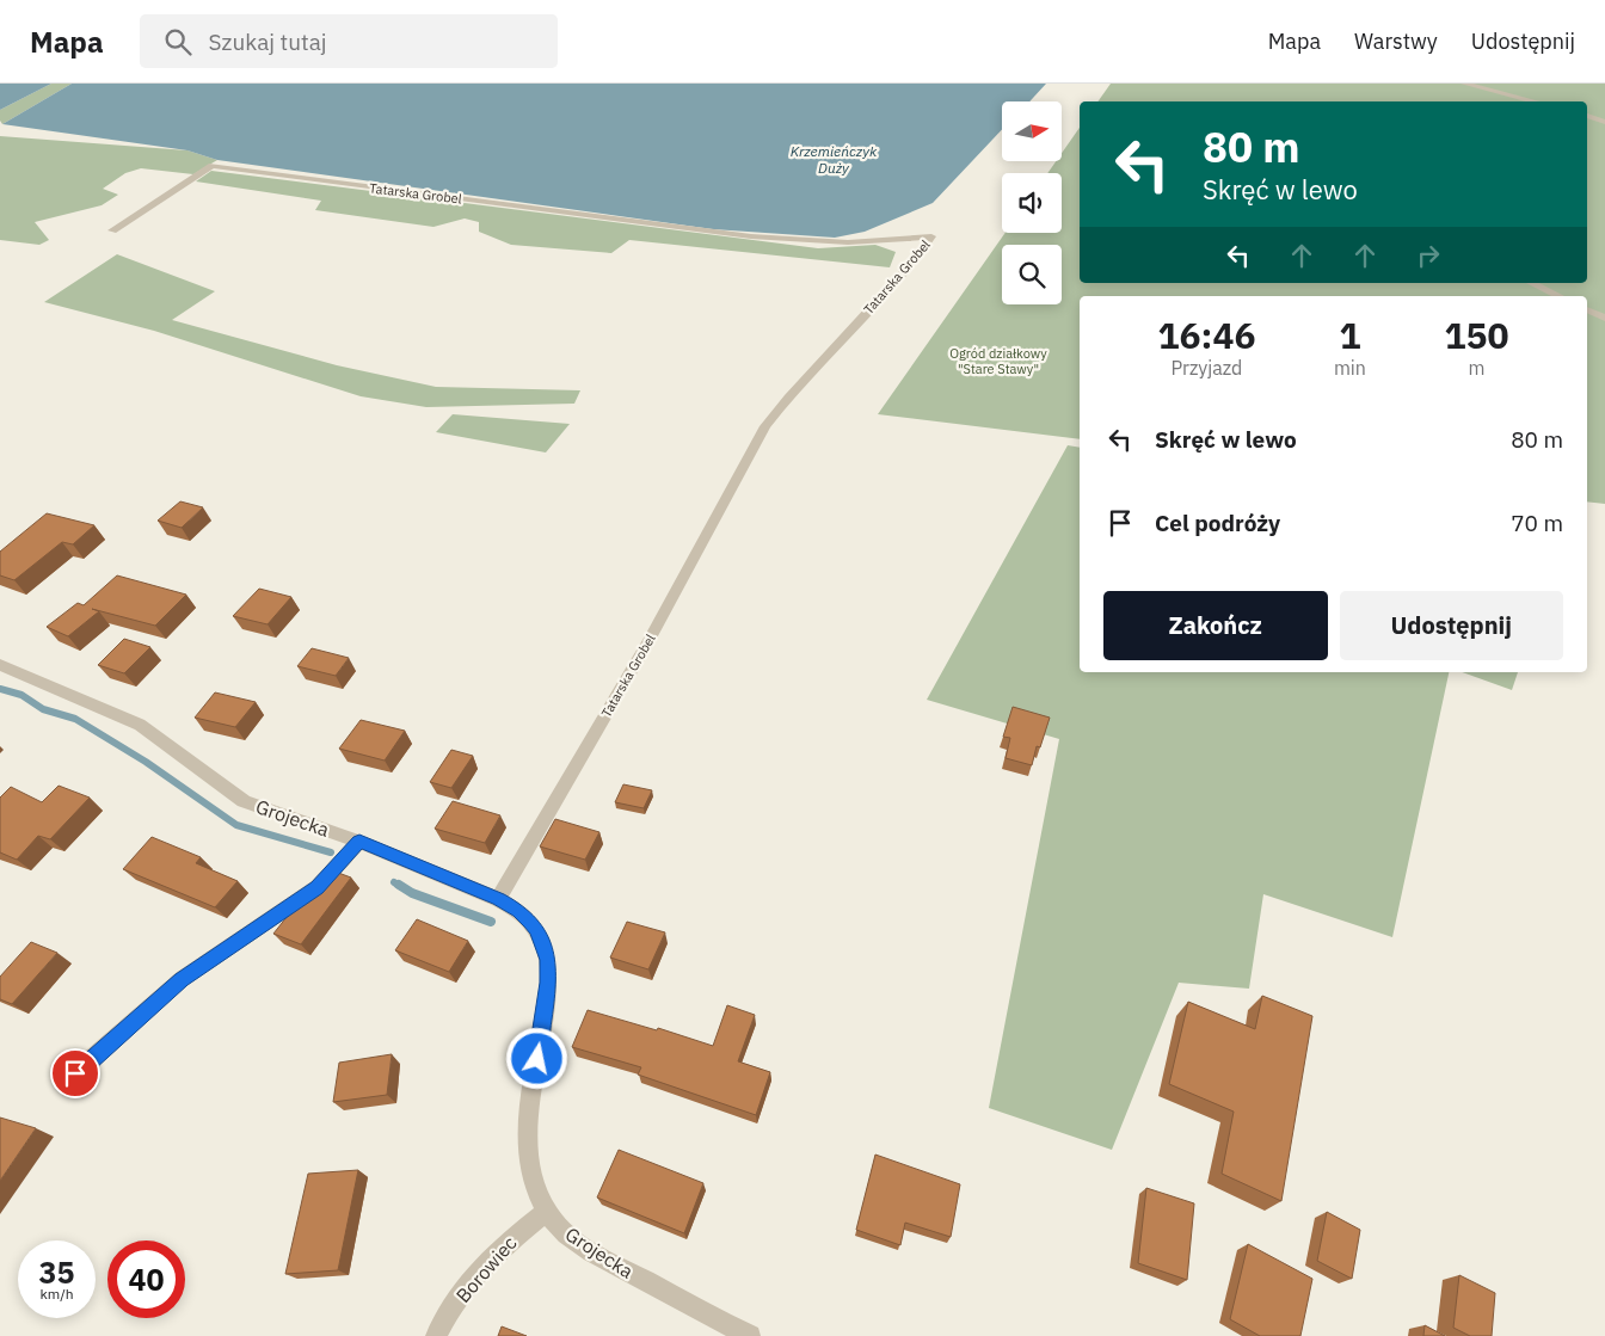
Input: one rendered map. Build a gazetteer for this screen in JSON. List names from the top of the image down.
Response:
{
  "streets": {
    "street": ["Tatarska Grobel", "Grojecka", "Borowiec"]
  },
  "crossings": [
    ["Tatarska Grobel", "Grojecka"],
    ["Grojecka", "Borowiec"]
  ],
  "water": ["Krzemieńczyk Duży"],
  "parks": ["Ogród działkowy \"Stare Stawy\""],
  "north": "right",
  "page": {
    "header": "Mapa",
    "search": "Szukaj tutaj",
    "nav": ["Mapa", "Warstwy", "Udostępnij"],
    "turn": ["80 m", "Skręć w lewo"],
    "eta": [
      "16:46",
      "Przyjazd",
      "1",
      "min",
      "150",
      "m"
    ],
    "list": [
      {
        "name": "Skręć w lewo",
        "value": "80 m"
      },
      {
        "name": "Cel podróży",
        "value": "70 m"
      }
    ],
    "buttons": ["Zakończ", "Udostępnij"],
    "speed": "35 km/h",
    "limit": "40"
  }
}
